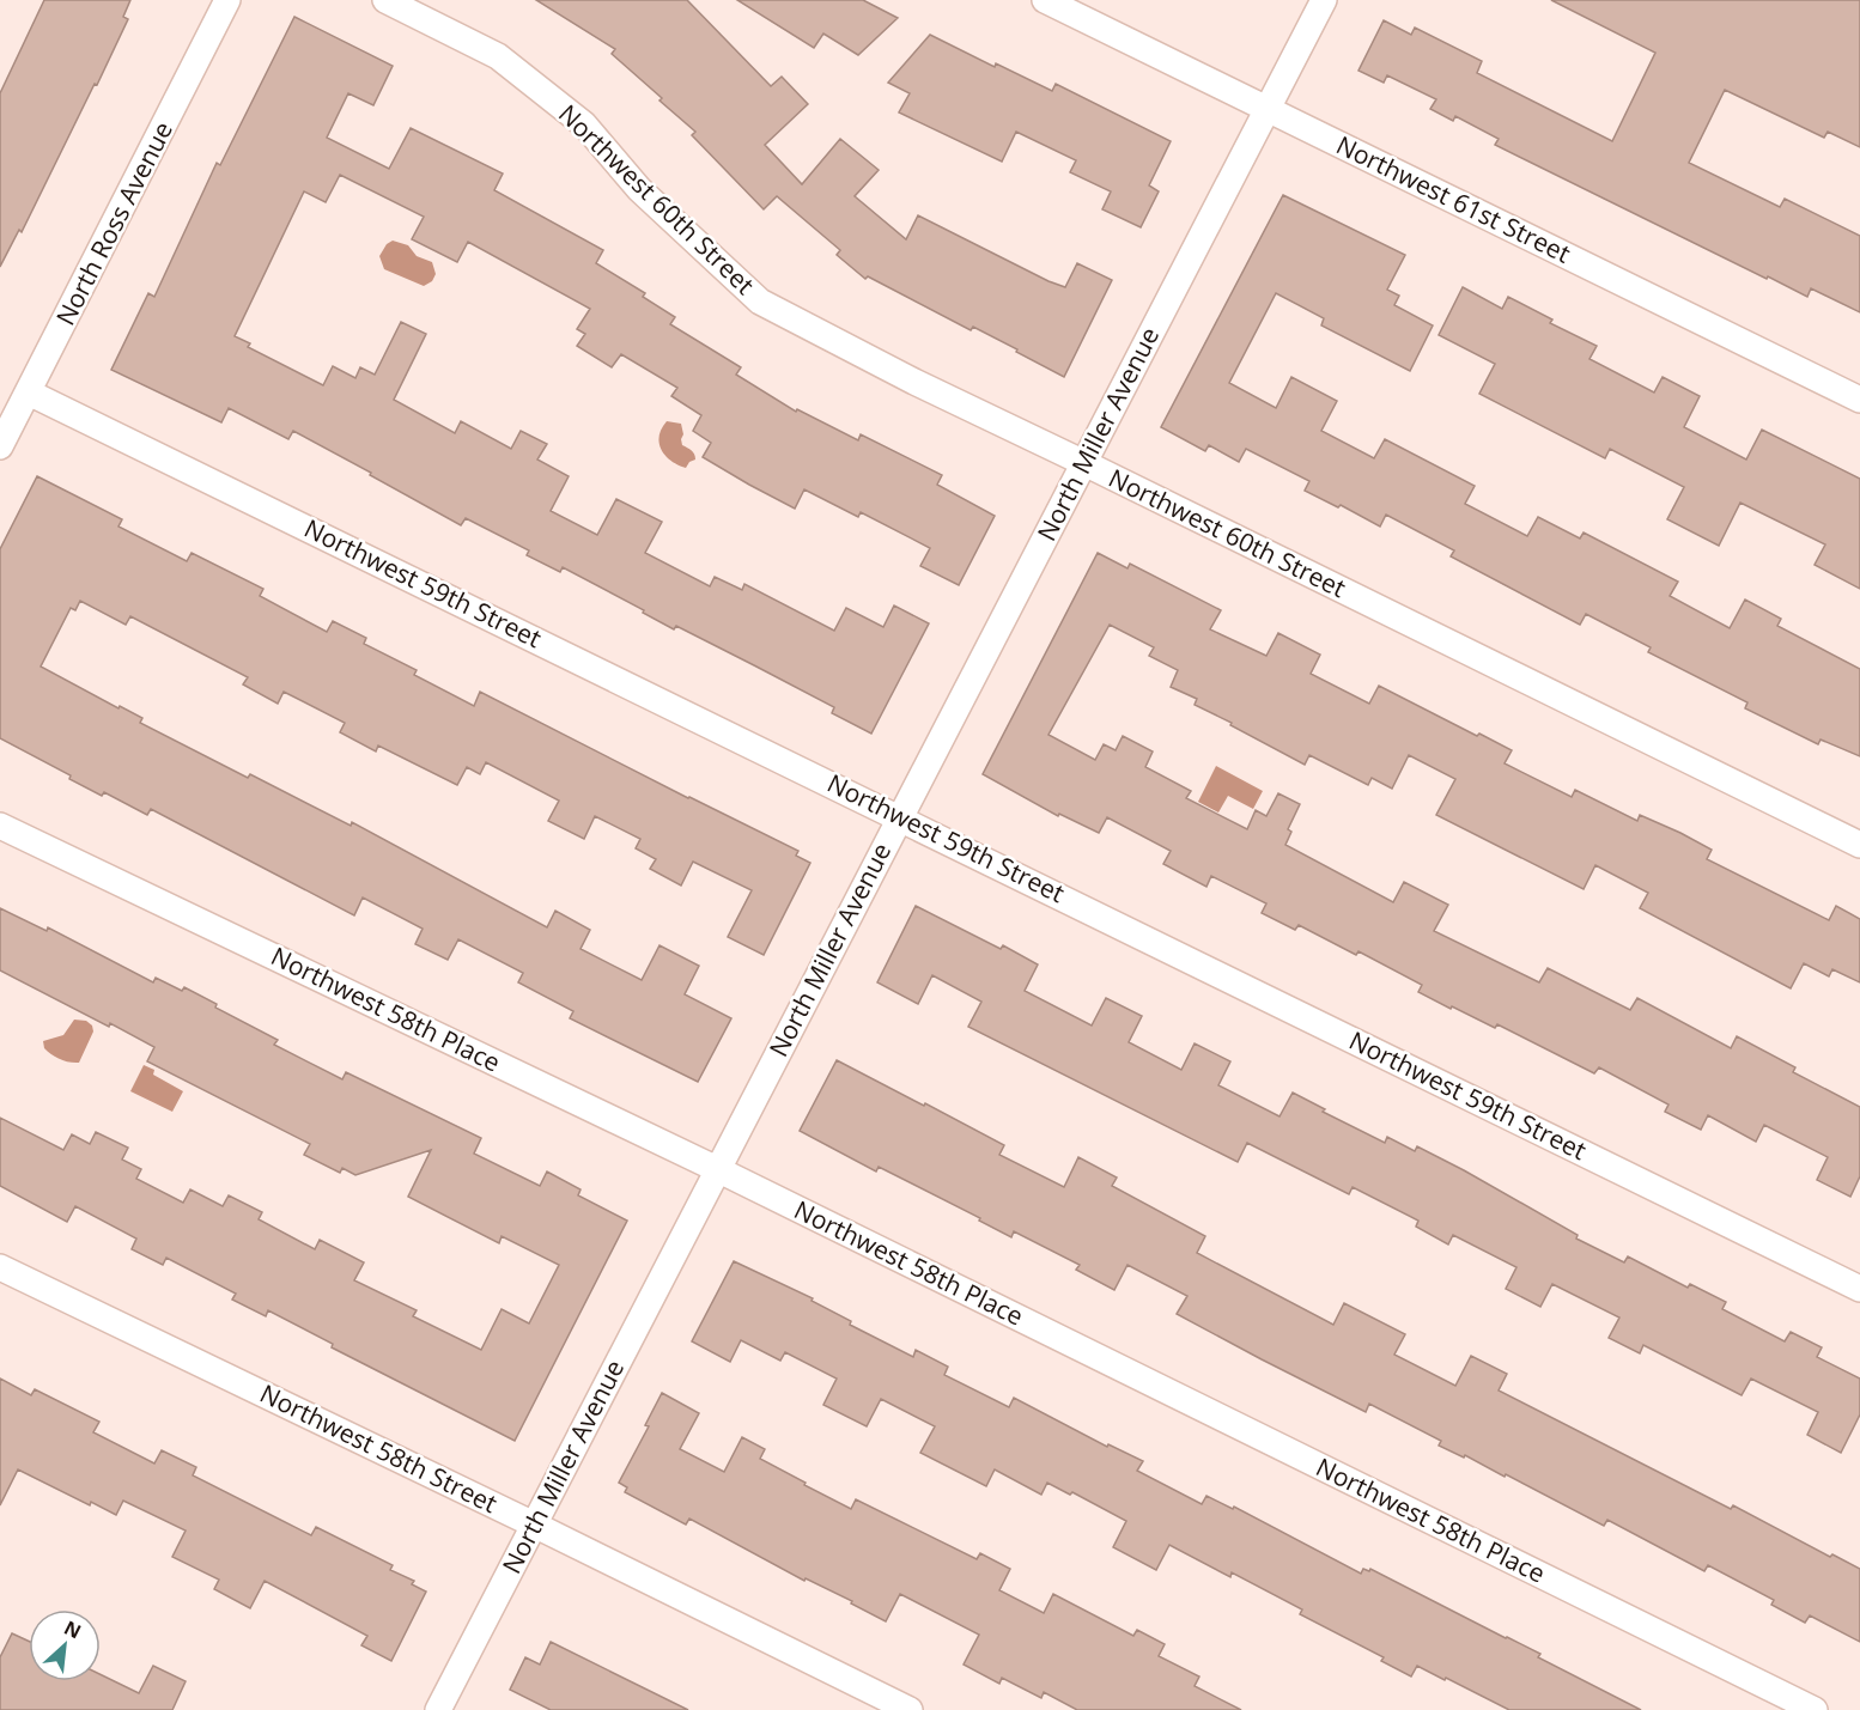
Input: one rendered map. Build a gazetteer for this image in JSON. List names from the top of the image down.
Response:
{
  "streets": {
    "street": [
      "Northwest 60th Street",
      "Northwest 61st Street",
      "North Ross Avenue",
      "North Miller Avenue",
      "Northwest 59th Street",
      "Northwest 58th Place",
      "Northwest 58th Street"
    ]
  },
  "crossings": [
    ["Northwest 60th Street", "North Miller Avenue"],
    ["Northwest 61st Street", "North Miller Avenue"],
    ["North Ross Avenue", "Northwest 59th Street"],
    ["North Miller Avenue", "Northwest 59th Street"],
    ["North Miller Avenue", "Northwest 58th Place"],
    ["North Miller Avenue", "Northwest 58th Street"]
  ],
  "north": "top right"
}
